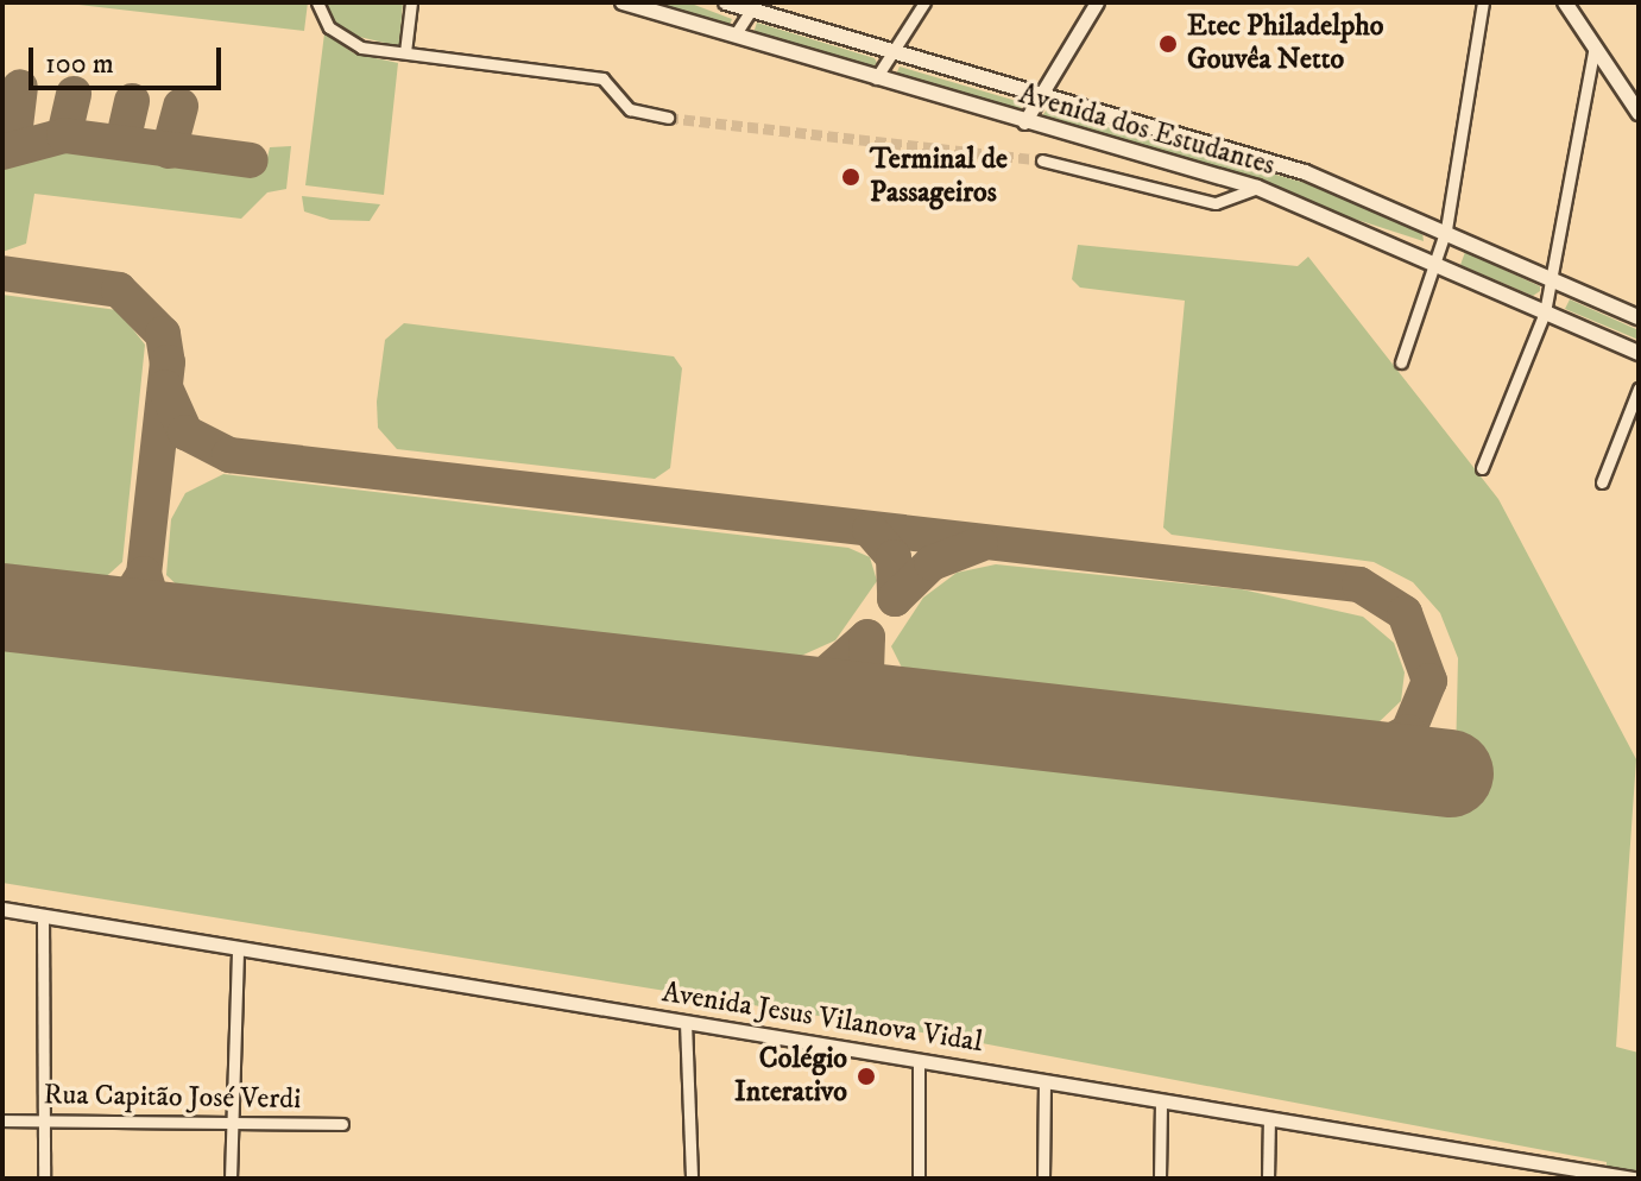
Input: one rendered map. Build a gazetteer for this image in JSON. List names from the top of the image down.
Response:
{
  "streets": {
    "main road": ["Avenida dos Estudantes"],
    "street": ["Avenida Jesus Vilanova Vidal", "Rua Capitão José Verdi"]
  },
  "places": ["Etec Philadelpho Gouvêa Netto", "Terminal de Passageiros", "Colégio Interativo"],
  "scale_bar": "100 m"
}
